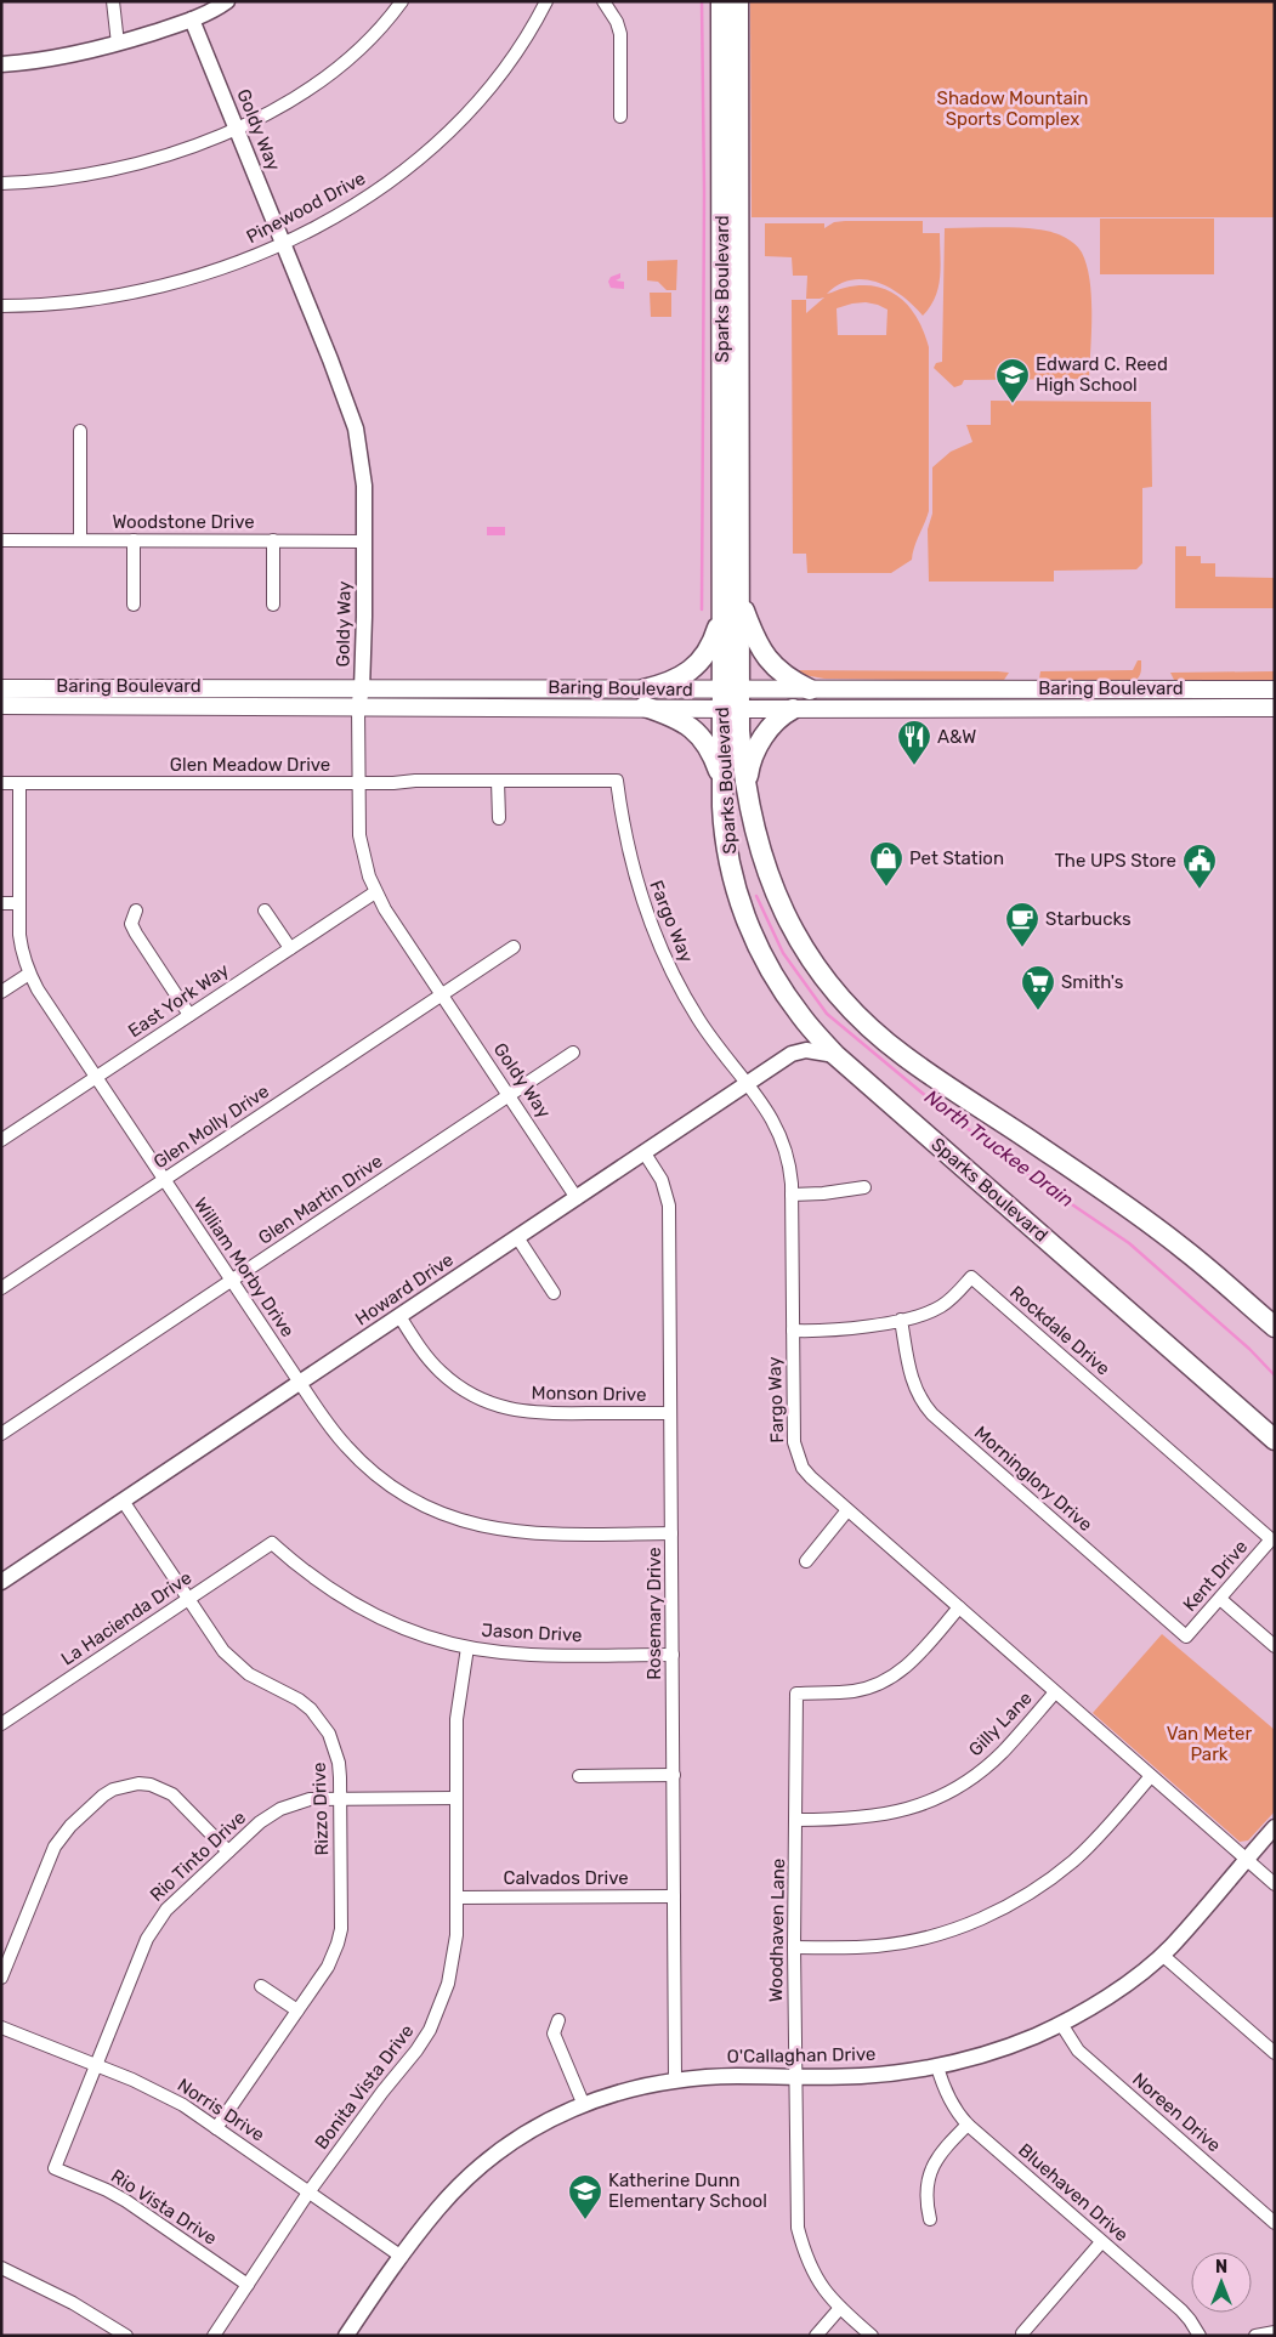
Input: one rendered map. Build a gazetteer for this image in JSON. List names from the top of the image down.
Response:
{
  "streets": {
    "main road": ["Sparks Boulevard", "Baring Boulevard"],
    "street": [
      "Goldy Way",
      "Pinewood Drive",
      "Woodstone Drive",
      "Glen Meadow Drive",
      "Fargo Way",
      "East York Way",
      "Glen Molly Drive",
      "Glen Martin Drive",
      "William Morby Drive",
      "Howard Drive",
      "Rockdale Drive",
      "Monson Drive",
      "Morninglory Drive",
      "Kent Drive",
      "Rosemary Drive",
      "La Hacienda Drive",
      "Jason Drive",
      "Gilly Lane",
      "Rizzo Drive",
      "Rio Tinto Drive",
      "Calvados Drive",
      "Woodhaven Lane",
      "O'Callaghan Drive",
      "Bonita Vista Drive",
      "Norris Drive",
      "Noreen Drive",
      "Bluehaven Drive",
      "Rio Vista Drive"
    ]
  },
  "crossings": [
    ["Goldy Way", "Pinewood Drive"],
    ["Goldy Way", "Woodstone Drive"],
    ["Goldy Way", "Baring Boulevard"],
    ["Goldy Way", "Glen Meadow Drive"],
    ["Goldy Way", "East York Way"],
    ["Goldy Way", "Glen Molly Drive"],
    ["Goldy Way", "Glen Martin Drive"],
    ["Goldy Way", "Howard Drive"],
    ["Sparks Boulevard", "Baring Boulevard"],
    ["Sparks Boulevard", "Howard Drive"],
    ["Glen Meadow Drive", "Fargo Way"],
    ["Glen Meadow Drive", "William Morby Drive"],
    ["Fargo Way", "Howard Drive"],
    ["Fargo Way", "Rockdale Drive"],
    ["Fargo Way", "Gilly Lane"],
    ["Fargo Way", "Woodhaven Lane"],
    ["Fargo Way", "O'Callaghan Drive"],
    ["East York Way", "William Morby Drive"],
    ["Glen Molly Drive", "William Morby Drive"],
    ["Glen Martin Drive", "William Morby Drive"],
    ["William Morby Drive", "Howard Drive"],
    ["William Morby Drive", "Rosemary Drive"],
    ["Howard Drive", "Monson Drive"],
    ["Howard Drive", "Rosemary Drive"],
    ["Howard Drive", "Rizzo Drive"],
    ["Rockdale Drive", "Morninglory Drive"],
    ["Rockdale Drive", "Kent Drive"],
    ["Monson Drive", "Rosemary Drive"],
    ["Morninglory Drive", "Kent Drive"],
    ["Rosemary Drive", "Jason Drive"],
    ["Rosemary Drive", "Calvados Drive"],
    ["Rosemary Drive", "O'Callaghan Drive"],
    ["La Hacienda Drive", "Jason Drive"],
    ["La Hacienda Drive", "Rizzo Drive"],
    ["Jason Drive", "Bonita Vista Drive"],
    ["Gilly Lane", "Woodhaven Lane"],
    ["Rizzo Drive", "Rio Tinto Drive"],
    ["Rizzo Drive", "Norris Drive"],
    ["Rio Tinto Drive", "Bonita Vista Drive"],
    ["Rio Tinto Drive", "Norris Drive"],
    ["Rio Tinto Drive", "Rio Vista Drive"],
    ["Calvados Drive", "Bonita Vista Drive"],
    ["Woodhaven Lane", "O'Callaghan Drive"],
    ["O'Callaghan Drive", "Norris Drive"],
    ["O'Callaghan Drive", "Noreen Drive"],
    ["O'Callaghan Drive", "Bluehaven Drive"],
    ["Bonita Vista Drive", "Norris Drive"],
    ["Bonita Vista Drive", "Rio Vista Drive"]
  ],
  "water": ["North Truckee Drain"],
  "parks": ["Shadow Mountain Sports Complex", "Van Meter Park"],
  "places": {
    "school or university": ["Edward C. Reed High School", "Katherine Dunn Elementary School"],
    "restaurant": ["A&W"],
    "shop": ["Pet Station"],
    "public building": ["The UPS Store"],
    "cafe": ["Starbucks"],
    "supermarket": ["Smith's"]
  },
  "north": "top"
}
